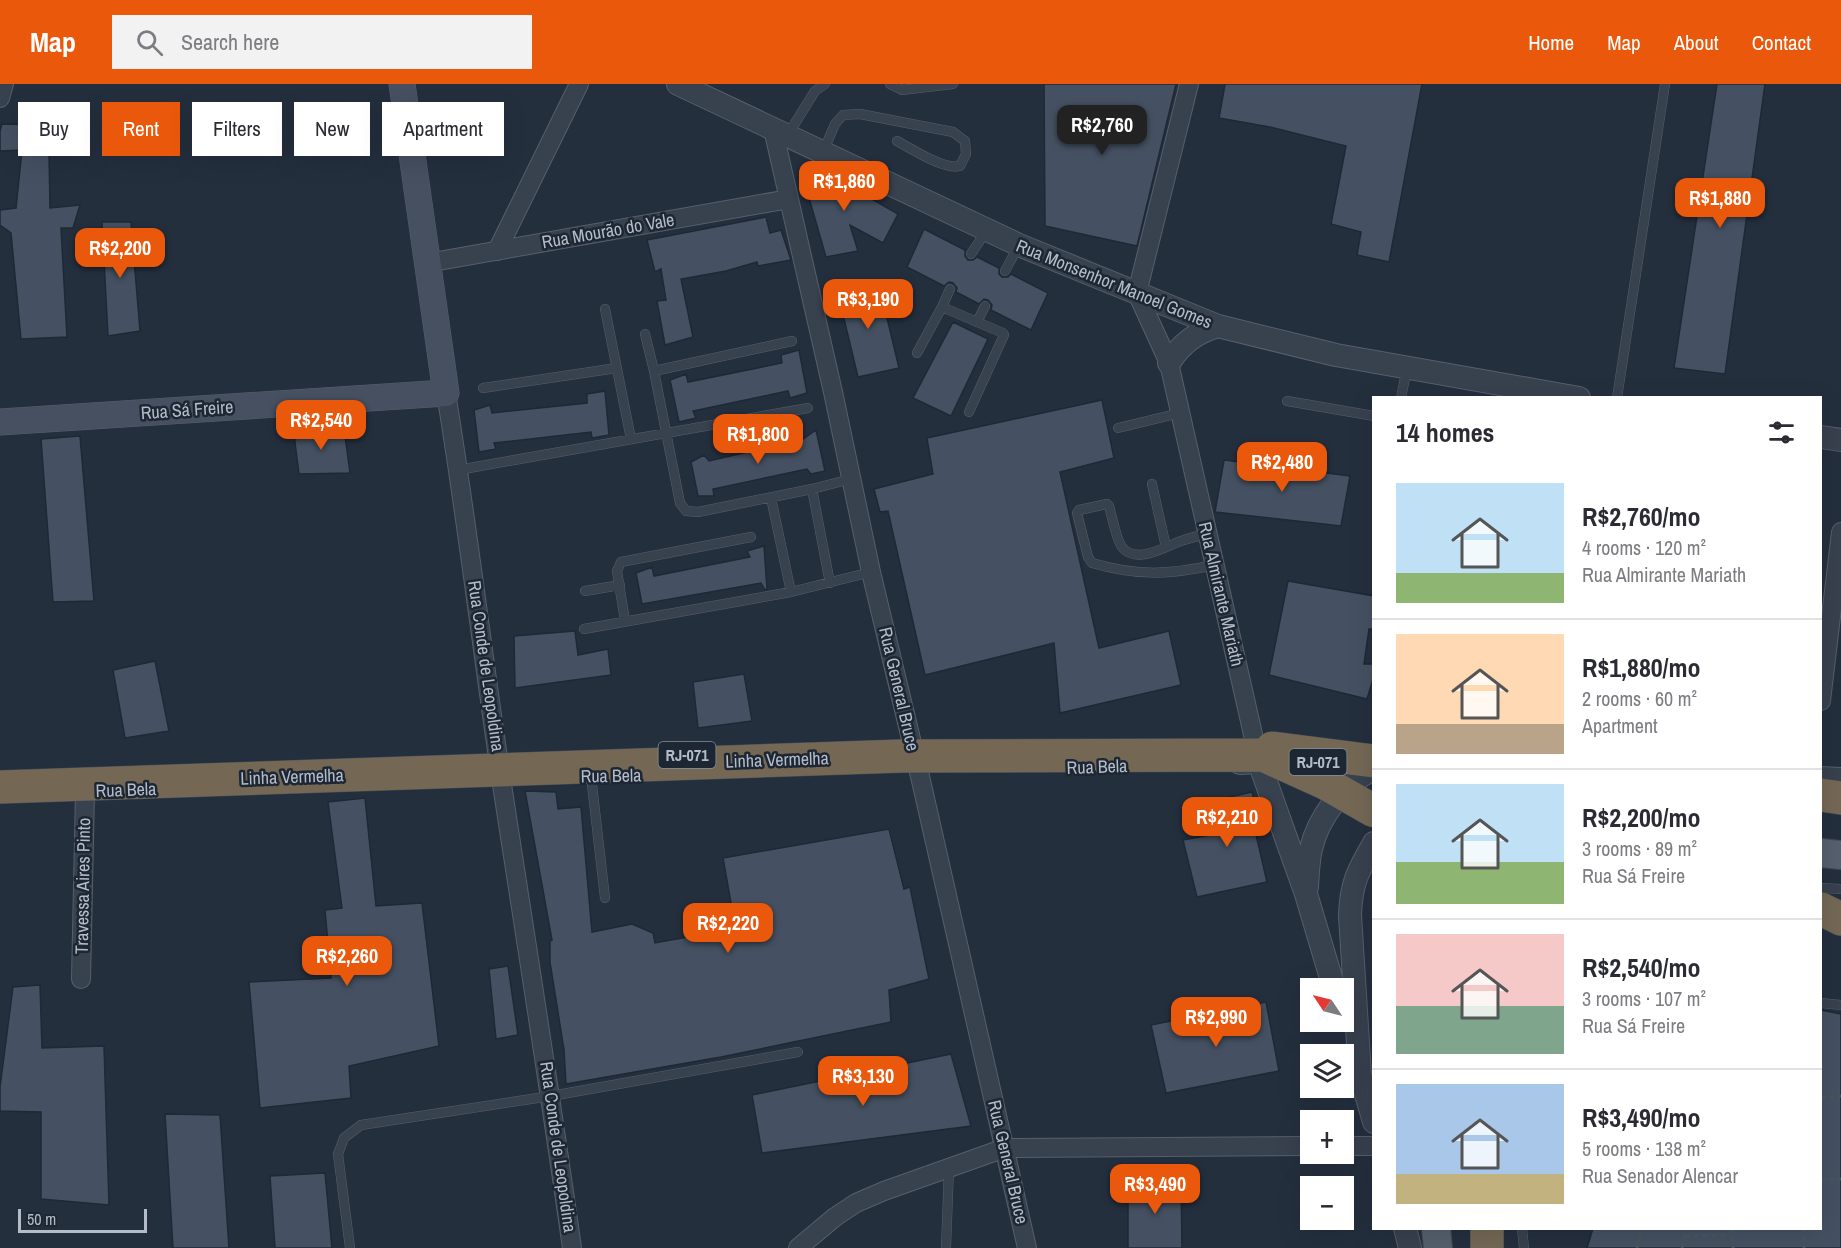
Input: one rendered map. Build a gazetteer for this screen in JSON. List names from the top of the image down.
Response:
{
  "streets": {
    "highway": ["RJ-071", "Linha Vermelha"],
    "main road": ["Rua Sá Freire", "Rua Conde de Leopoldina"],
    "street": [
      "Rua Mourão do Vale",
      "Rua Monsenhor Manoel Gomes",
      "Rua Almirante Mariath",
      "Rua General Bruce",
      "Rua Bela",
      "Travessa Aires Pinto"
    ]
  },
  "crossings": [
    ["Rua Mourão do Vale", "Rua Conde de Leopoldina"],
    ["Rua Mourão do Vale", "Rua General Bruce"],
    ["Rua Monsenhor Manoel Gomes", "Rua Almirante Mariath"],
    ["Rua Monsenhor Manoel Gomes", "Rua General Bruce"],
    ["Rua Sá Freire", "Rua Conde de Leopoldina"],
    ["Rua Almirante Mariath", "Linha Vermelha"],
    ["Rua Almirante Mariath", "Rua Bela"],
    ["Rua Conde de Leopoldina", "Rua Bela"],
    ["Rua General Bruce", "Rua Bela"],
    ["Linha Vermelha", "Rua Bela"],
    ["Rua Bela", "Travessa Aires Pinto"]
  ],
  "scale_bar": "50 m",
  "north": "top left",
  "page": {
    "header": "Map",
    "search": "Search here",
    "nav": [
      "Home",
      "Map",
      "About",
      "Contact"
    ],
    "chip": [
      "Buy",
      "Rent",
      "Filters",
      "New",
      "Apartment"
    ],
    "price": [
      "R$2,760",
      "R$1,860",
      "R$1,880",
      "R$2,200",
      "R$3,190",
      "R$2,540",
      "R$1,800",
      "R$2,480",
      "R$2,210",
      "R$2,220",
      "R$2,260",
      "R$2,990",
      "R$3,130",
      "R$3,490"
    ],
    "heading": "14 homes",
    "list": [
      {
        "name": "R$2,760/mo",
        "note": "4 rooms · 120 m² · Rua Almirante Mariath"
      },
      {
        "name": "R$1,880/mo",
        "note": "2 rooms · 60 m² · Apartment"
      },
      {
        "name": "R$2,200/mo",
        "note": "3 rooms · 89 m² · Rua Sá Freire"
      },
      {
        "name": "R$2,540/mo",
        "note": "3 rooms · 107 m² · Rua Sá Freire"
      },
      {
        "name": "R$3,490/mo",
        "note": "5 rooms · 138 m² · Rua Senador Alencar"
      }
    ],
    "map_buttons": ["+", "−"],
    "scale": "50 m"
  }
}
